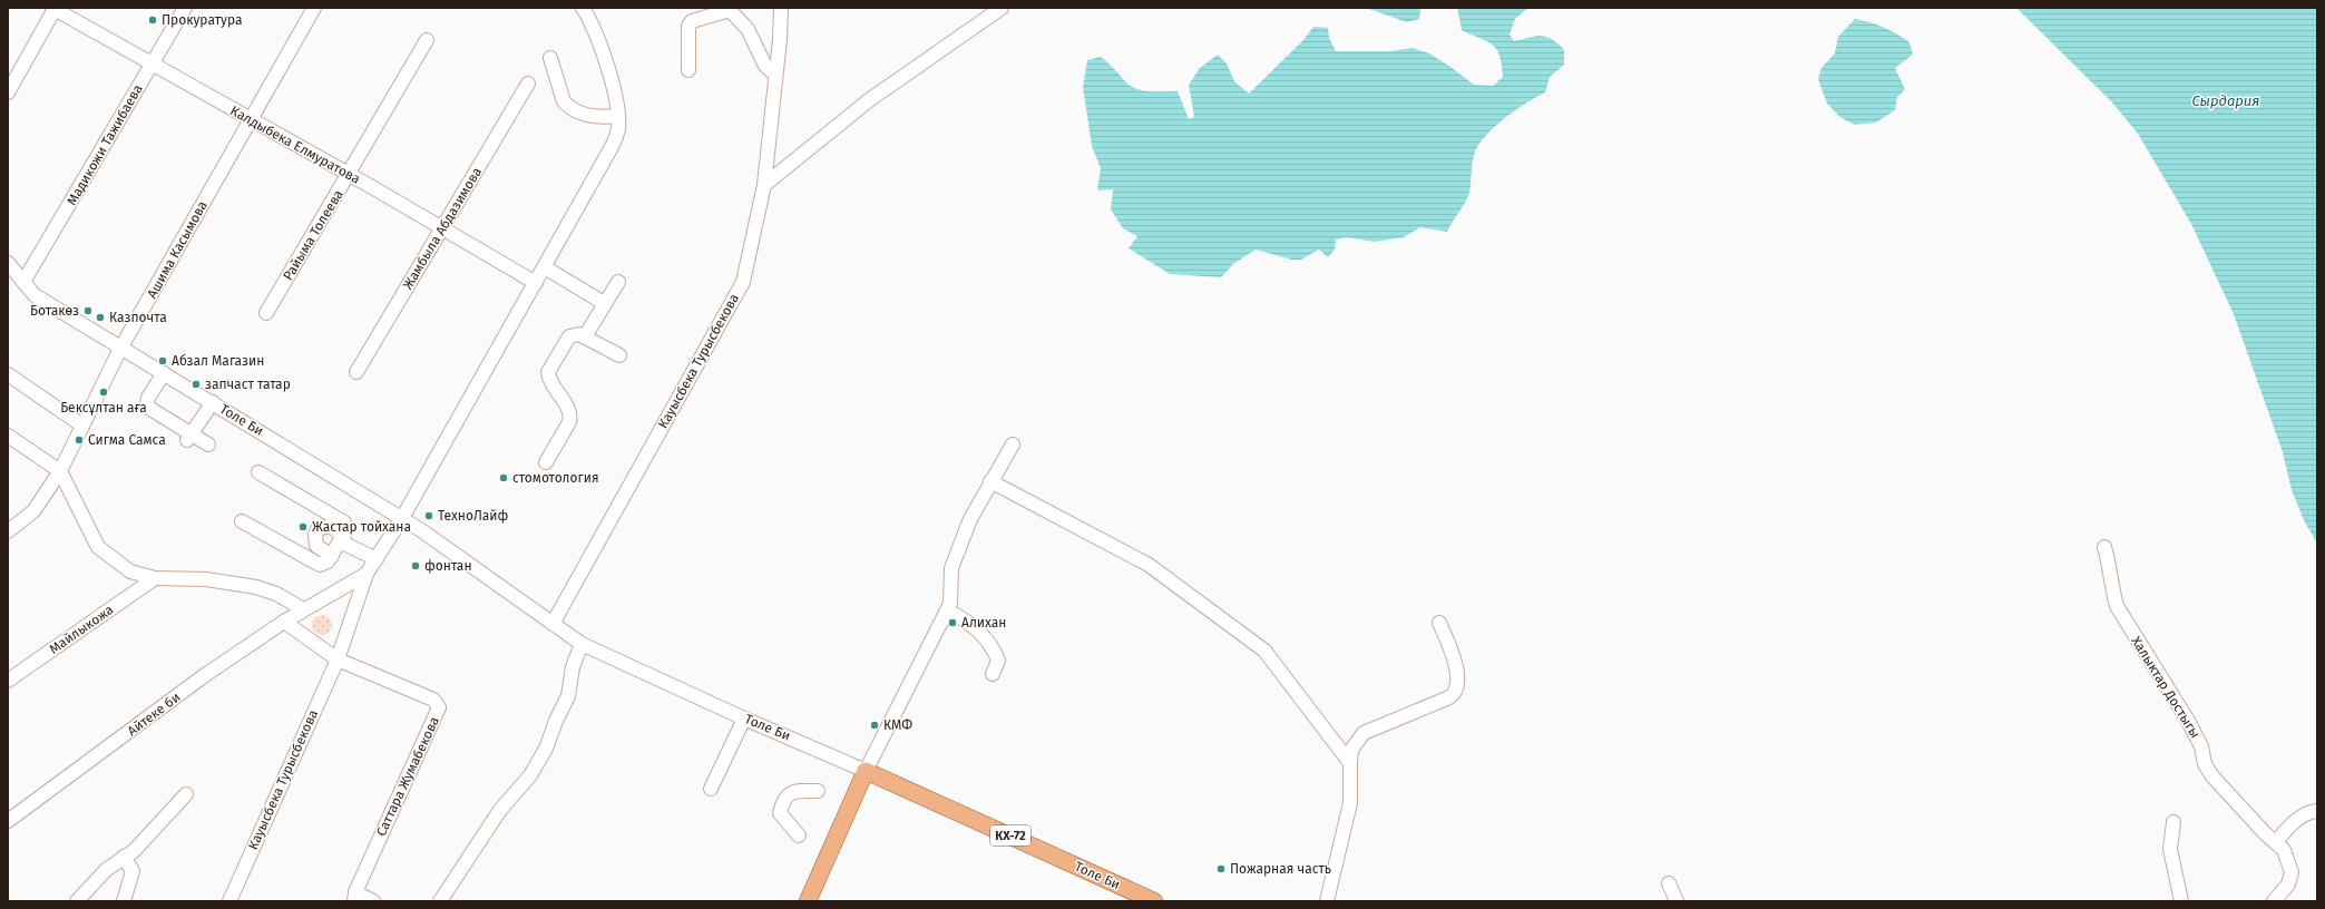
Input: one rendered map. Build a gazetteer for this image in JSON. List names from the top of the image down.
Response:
{
  "streets": {
    "main road": ["Толе Би", "КХ-72"],
    "street": [
      "Мадикожи Тажибаева",
      "Калдыбека Елмуратова",
      "Жамбыла Абдазимова",
      "Райыма Толеева",
      "Ашима Касымова",
      "Кауысбека Турысбекова",
      "Майлыкожа",
      "Халыктар Достыгы",
      "Айтеке би",
      "Саттара Жумабекова"
    ]
  },
  "crossings": [
    ["Мадикожи Тажибаева", "Калдыбека Елмуратова"],
    ["Мадикожи Тажибаева", "Толе Би"],
    ["Калдыбека Елмуратова", "Жамбыла Абдазимова"],
    ["Калдыбека Елмуратова", "Райыма Толеева"],
    ["Калдыбека Елмуратова", "Ашима Касымова"],
    ["Ашима Касымова", "Толе Би"],
    ["Кауысбека Турысбекова", "Толе Би"],
    ["Кауысбека Турысбекова", "Айтеке би"],
    ["Кауысбека Турысбекова", "Саттара Жумабекова"]
  ],
  "water": ["Сырдария"],
  "places": [
    "Прокуратура",
    "Ботакөз",
    "Казпочта",
    "Абзал Магазин",
    "запчаст татар",
    "Бексұлтан аға",
    "Сигма Самса",
    "стомотология",
    "ТехноЛайф",
    "Жастар тойхана",
    "фонтан",
    "Алихан",
    "КМФ",
    "Пожарная часть"
  ]
}
